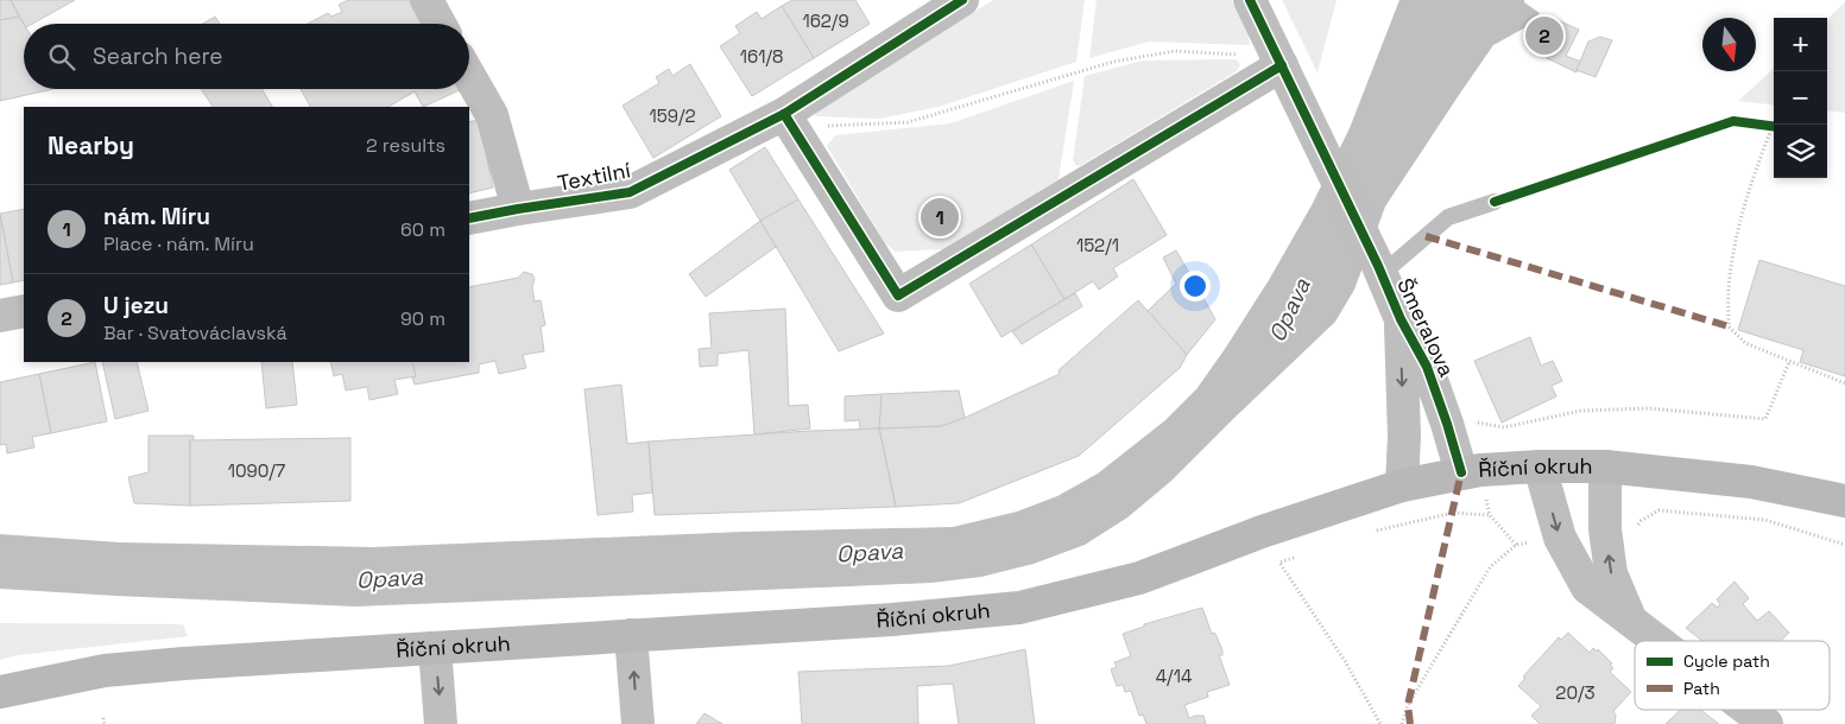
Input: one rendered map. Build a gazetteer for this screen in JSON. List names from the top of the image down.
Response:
{
  "streets": {
    "main road": ["Říční okruh"],
    "street": ["Textilní", "Šmeralova"]
  },
  "crossings": [
    ["Šmeralova", "Říční okruh"]
  ],
  "water": ["Opava"],
  "house_numbers": [
    "162/9",
    "161/8",
    "159/2",
    "152/1",
    "1090/7",
    "4/14",
    "20/3"
  ],
  "legend": ["Cycle path", "Path"],
  "north": "bottom",
  "page": {
    "pins": ["2", "1"],
    "map_buttons": ["+", "−"],
    "search": "Search here",
    "heading": ["Nearby", "2 results"],
    "list": [
      {
        "mark": "1",
        "name": "nám. Míru",
        "note": "Place · nám. Míru",
        "value": "60 m"
      },
      {
        "mark": "2",
        "name": "U jezu",
        "note": "Bar · Svatováclavská",
        "value": "90 m"
      }
    ]
  }
}
